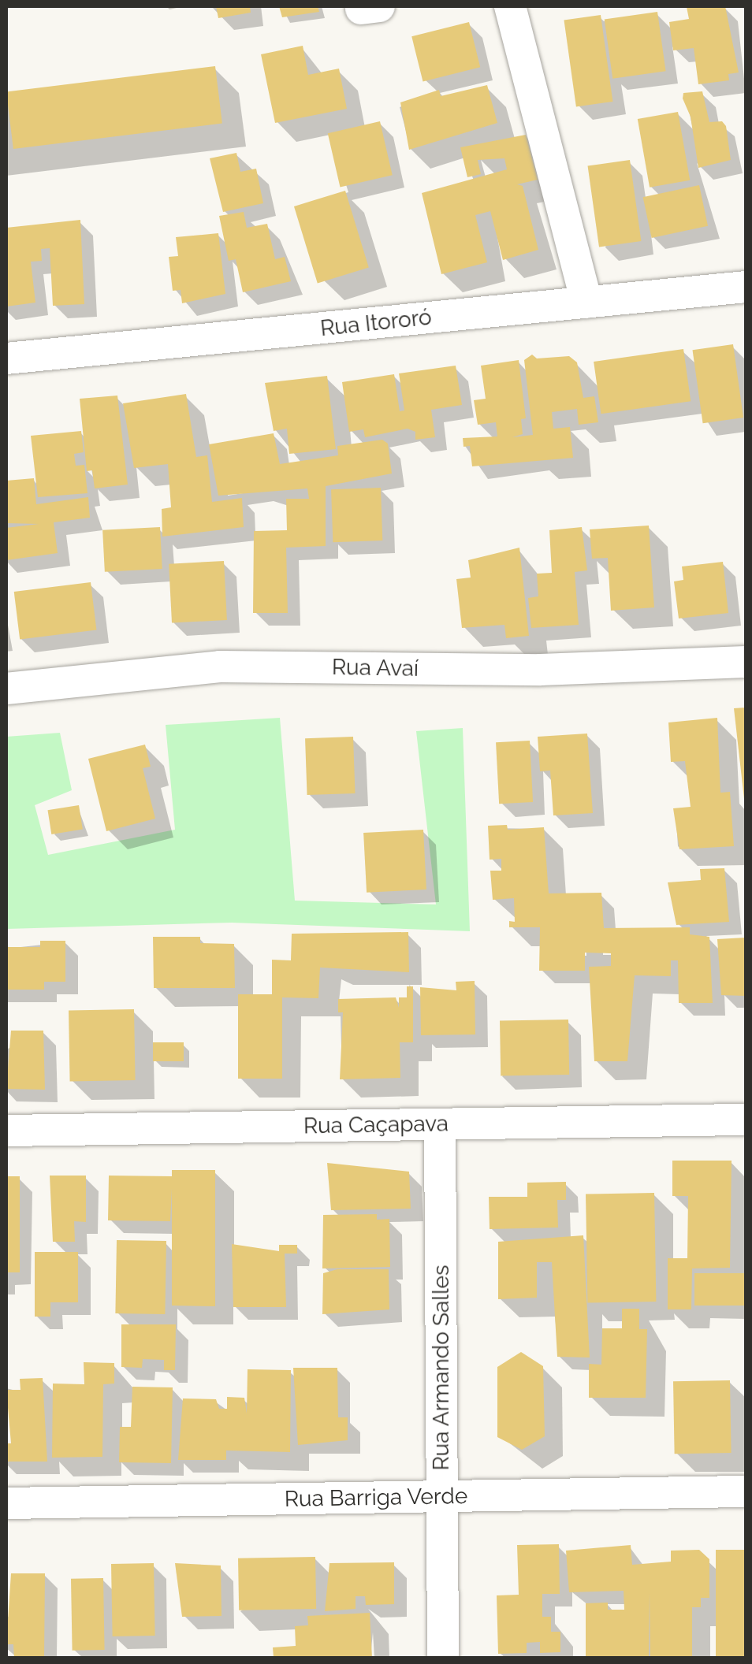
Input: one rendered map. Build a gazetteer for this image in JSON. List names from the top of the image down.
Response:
{
  "streets": {
    "street": [
      "Rua Itororó",
      "Rua Avaí",
      "Rua Caçapava",
      "Rua Armando Salles",
      "Rua Barriga Verde"
    ]
  },
  "crossings": [
    ["Rua Caçapava", "Rua Armando Salles"],
    ["Rua Armando Salles", "Rua Barriga Verde"]
  ]
}
